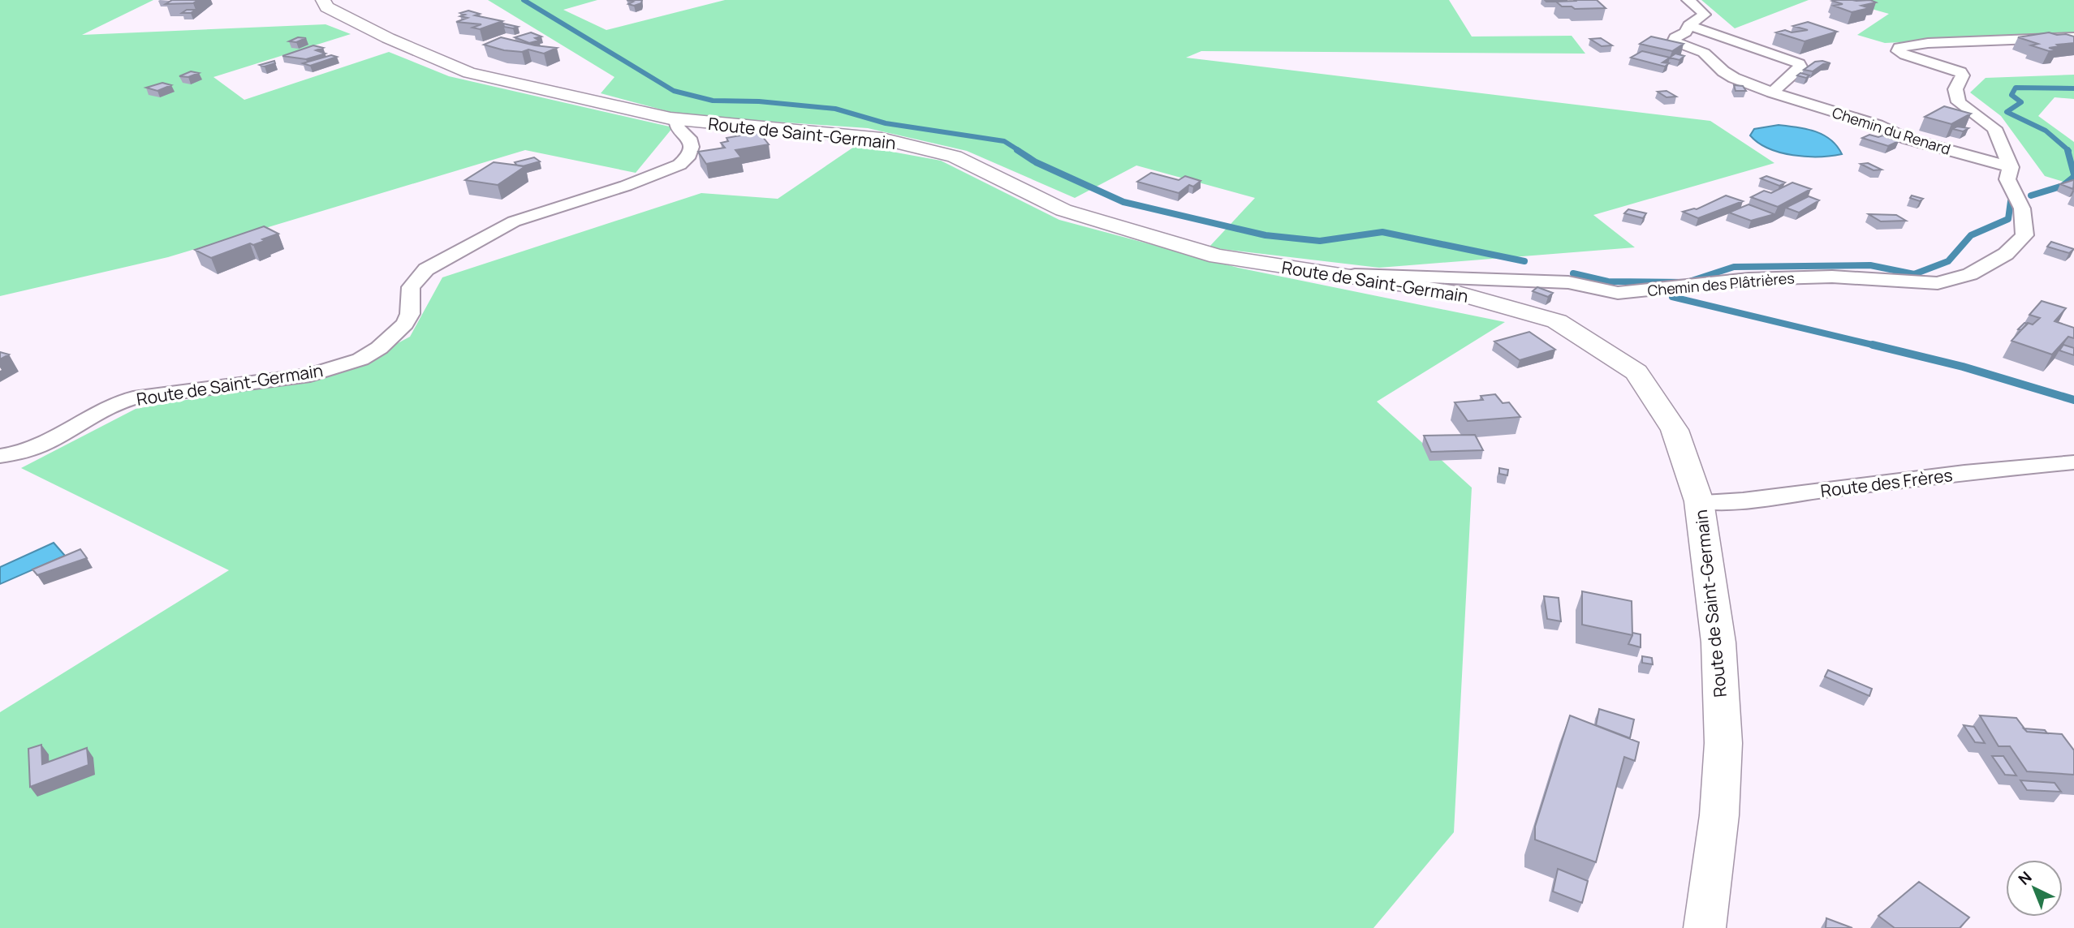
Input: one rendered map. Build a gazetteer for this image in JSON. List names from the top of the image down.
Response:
{
  "streets": {
    "street": [
      "Chemin du Renard",
      "Route de Saint-Germain",
      "Chemin des Plâtrières",
      "Route des Frères"
    ]
  },
  "crossings": [
    ["Chemin du Renard", "Chemin des Plâtrières"],
    ["Route de Saint-Germain", "Chemin des Plâtrières"],
    ["Route de Saint-Germain", "Route des Frères"]
  ],
  "north": "top left"
}
